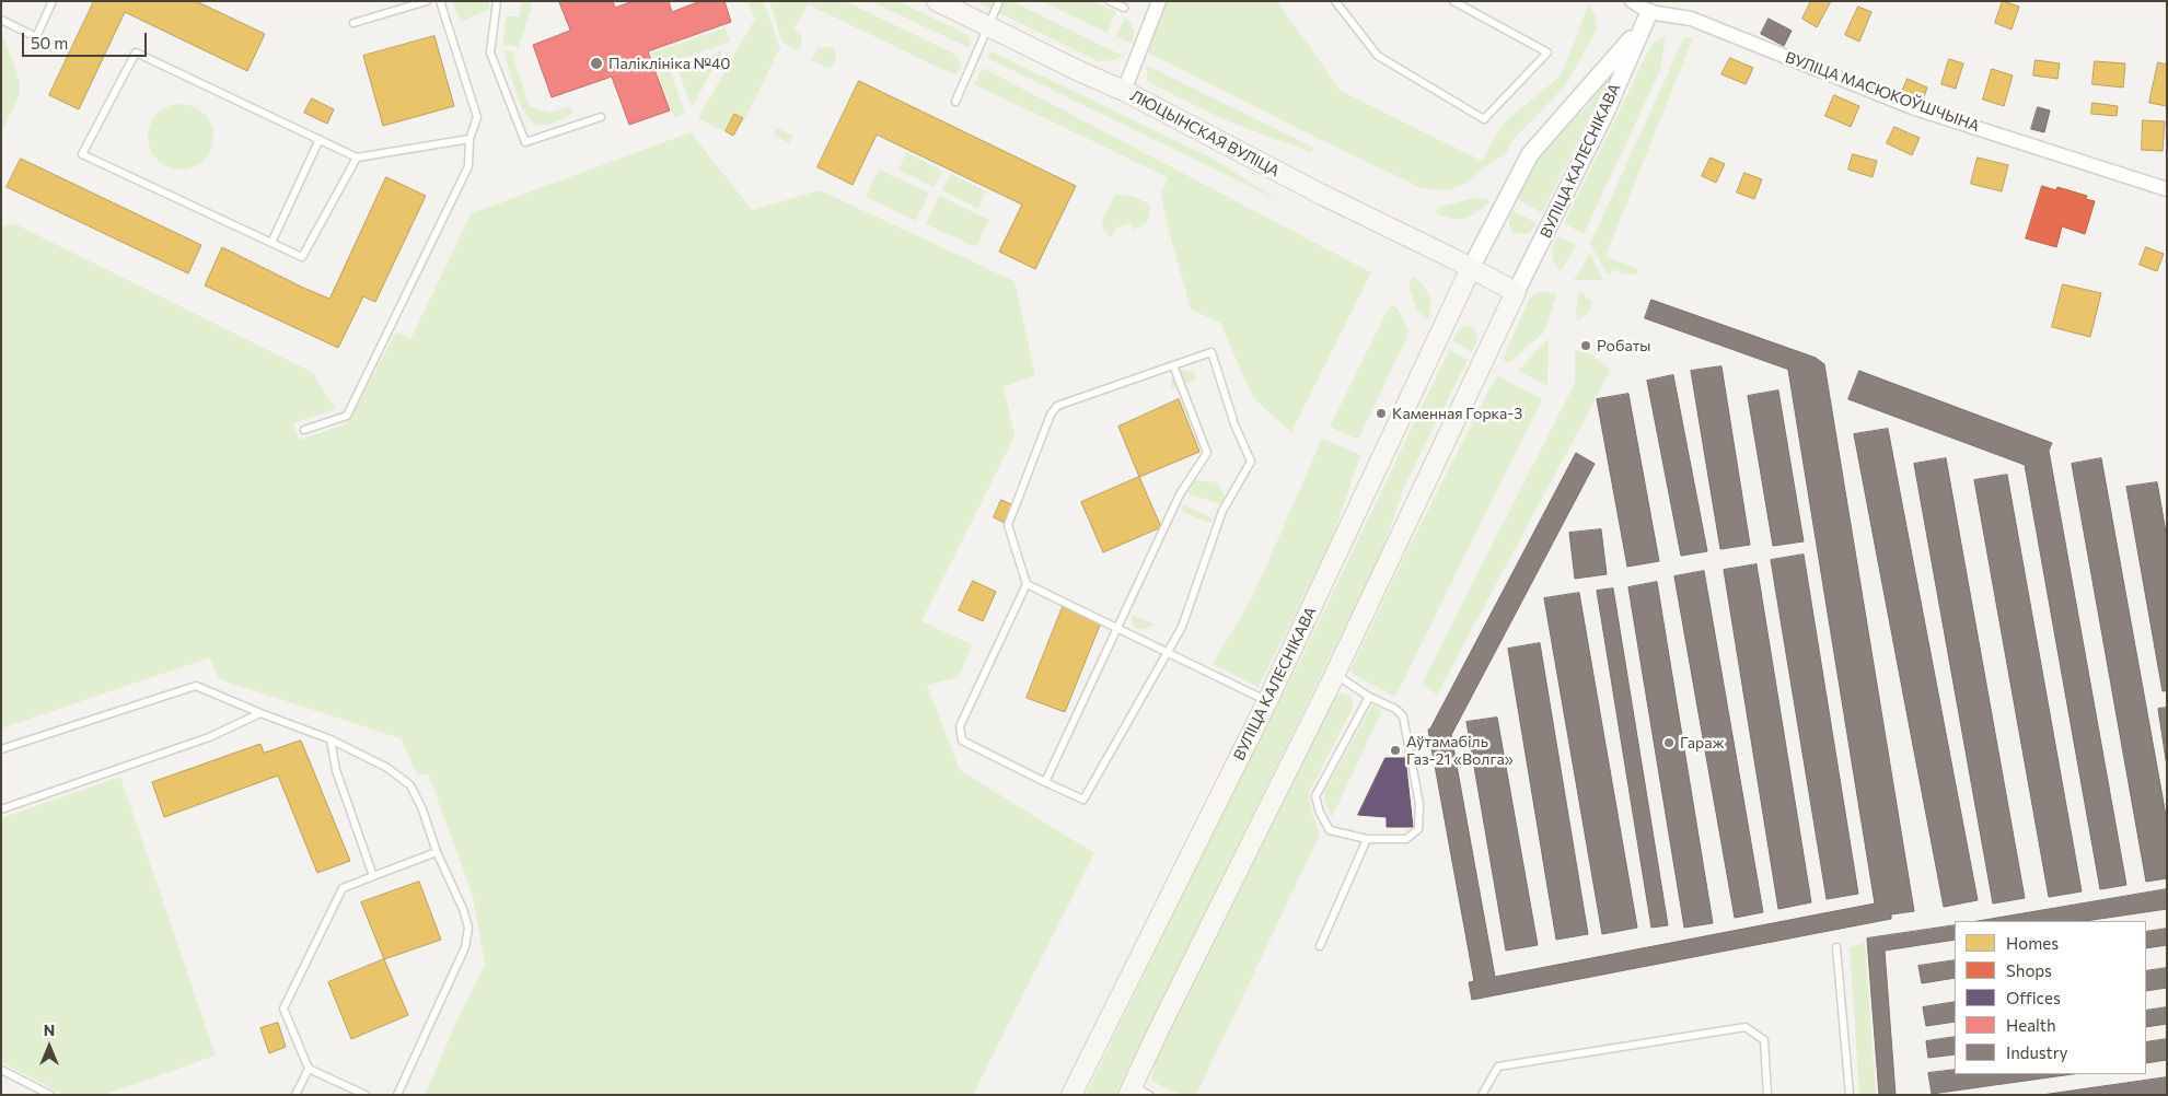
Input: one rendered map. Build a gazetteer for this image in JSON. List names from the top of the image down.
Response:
{
  "streets": {
    "main road": ["ЛЮЦЫНСКАЯ ВУЛІЦА", "ВУЛІЦА КАЛЕСНІКАВА"],
    "street": ["ВУЛІЦА МАСЮКОЎШЧЫНА"]
  },
  "crossings": [
    ["ВУЛІЦА МАСЮКОЎШЧЫНА", "ВУЛІЦА КАЛЕСНІКАВА"],
    ["ЛЮЦЫНСКАЯ ВУЛІЦА", "ВУЛІЦА КАЛЕСНІКАВА"]
  ],
  "places": [
    "Паліклініка №40",
    "Робаты",
    "Каменная Горка-3",
    "Гараж",
    "Аўтамабіль Газ-21 «Волга»"
  ],
  "legend": [
    "Homes",
    "Shops",
    "Offices",
    "Health",
    "Industry"
  ],
  "scale_bar": "50 m",
  "north": "top"
}
